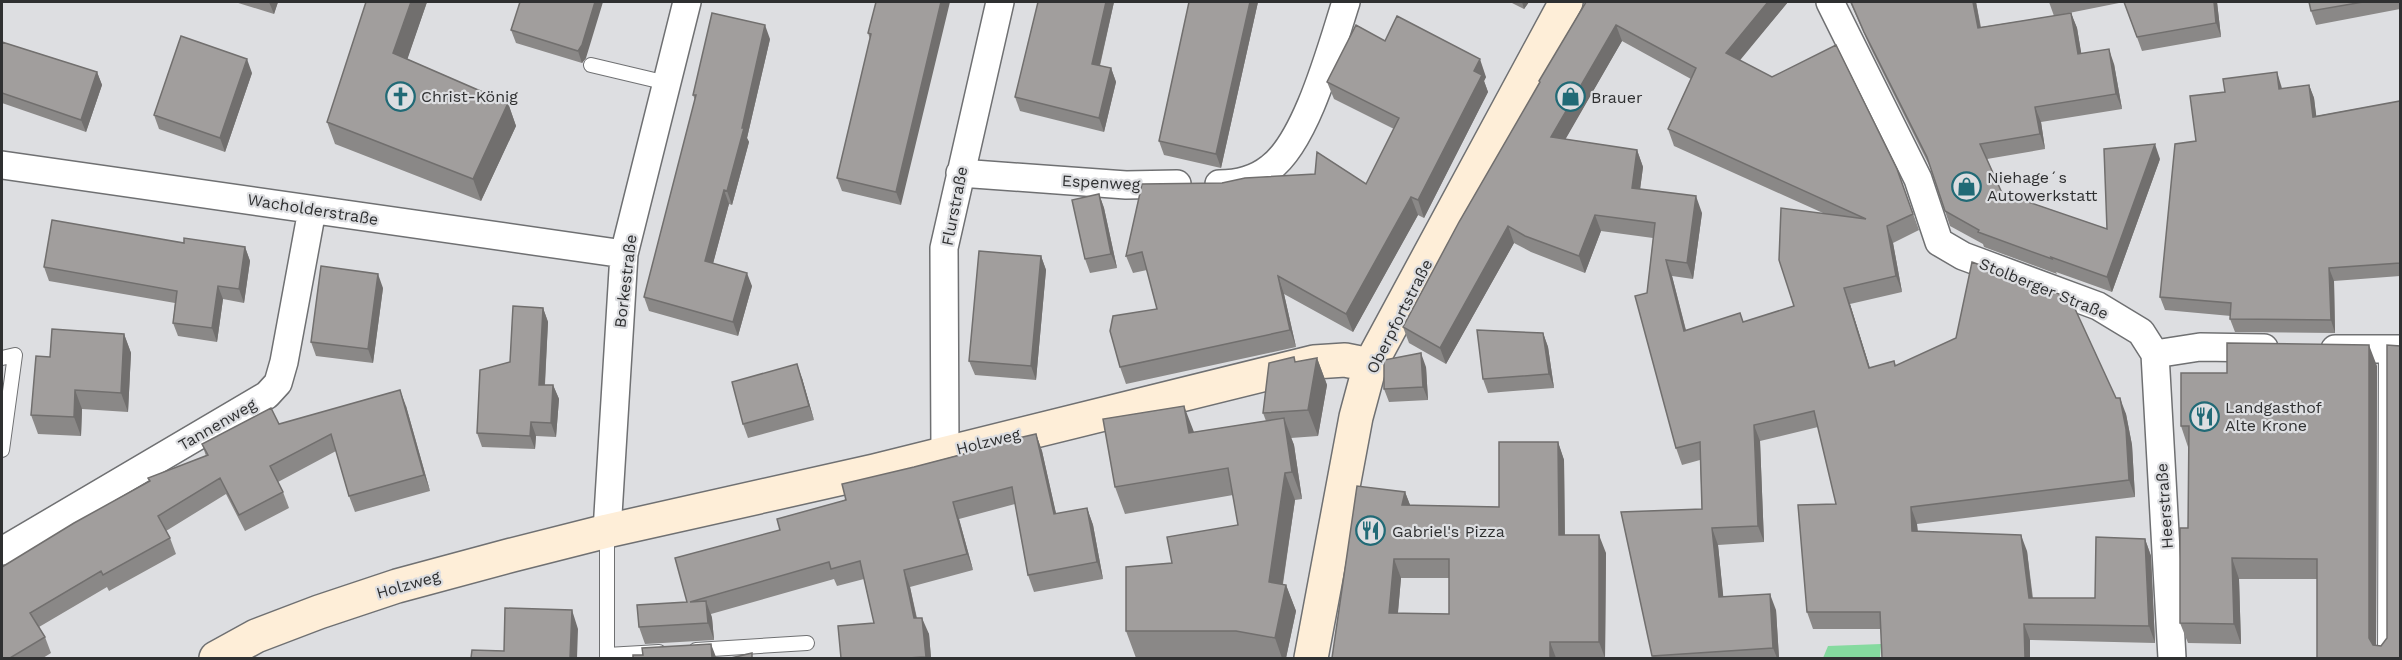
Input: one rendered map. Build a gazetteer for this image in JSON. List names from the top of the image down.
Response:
{
  "streets": {
    "main road": ["Oberpfortstraße", "Holzweg"],
    "street": [
      "Espenweg",
      "Flurstraße",
      "Wacholderstraße",
      "Borkestraße",
      "Stolberger Straße",
      "Tannenweg",
      "Heerstraße"
    ]
  },
  "crossings": [
    ["Espenweg", "Flurstraße"],
    ["Flurstraße", "Holzweg"],
    ["Wacholderstraße", "Borkestraße"],
    ["Wacholderstraße", "Tannenweg"],
    ["Borkestraße", "Holzweg"],
    ["Stolberger Straße", "Heerstraße"],
    ["Oberpfortstraße", "Holzweg"]
  ],
  "places": {
    "church": ["Christ-König"],
    "shop": ["Brauer", "Niehage´s Autowerkstatt"],
    "restaurant": ["Landgasthof Alte Krone", "Gabriel's Pizza"]
  }
}
